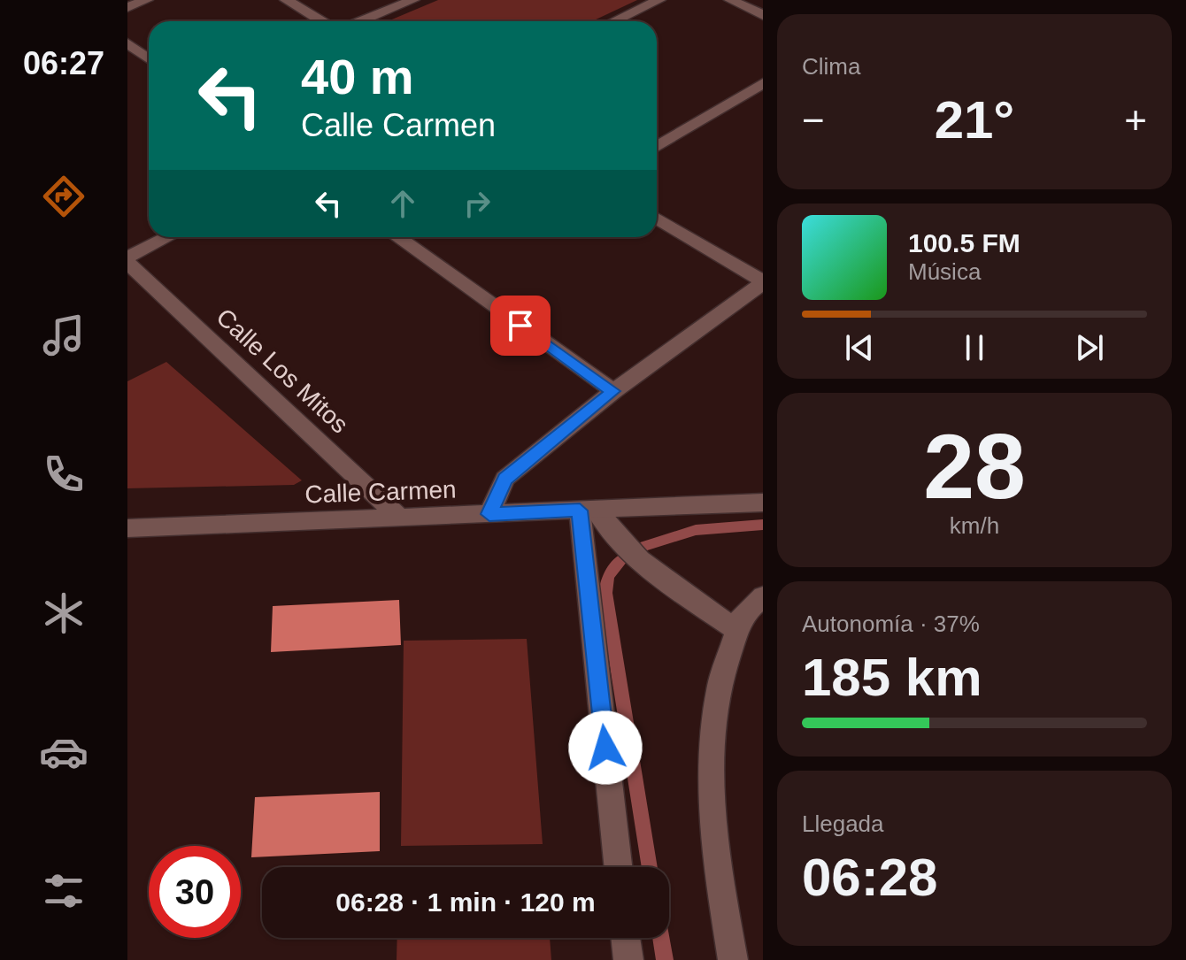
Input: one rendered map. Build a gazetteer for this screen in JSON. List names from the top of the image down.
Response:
{
  "streets": {
    "street": ["Calle Los Mitos", "Calle Carmen"]
  },
  "crossings": [
    ["Calle Los Mitos", "Calle Carmen"]
  ],
  "page": {
    "tabs": "06:27",
    "tile": [
      "Clima",
      ["28", "km/h"],
      ["Autonomía · 37%", "185 km"],
      ["Llegada", "06:28"]
    ],
    "turn": ["40 m", "Calle Carmen"],
    "heat": ["−", "21°", "+"],
    "song": ["100.5 FM", "Música"],
    "limit": "30",
    "trip": "06:28 · 1 min · 120 m"
  }
}
